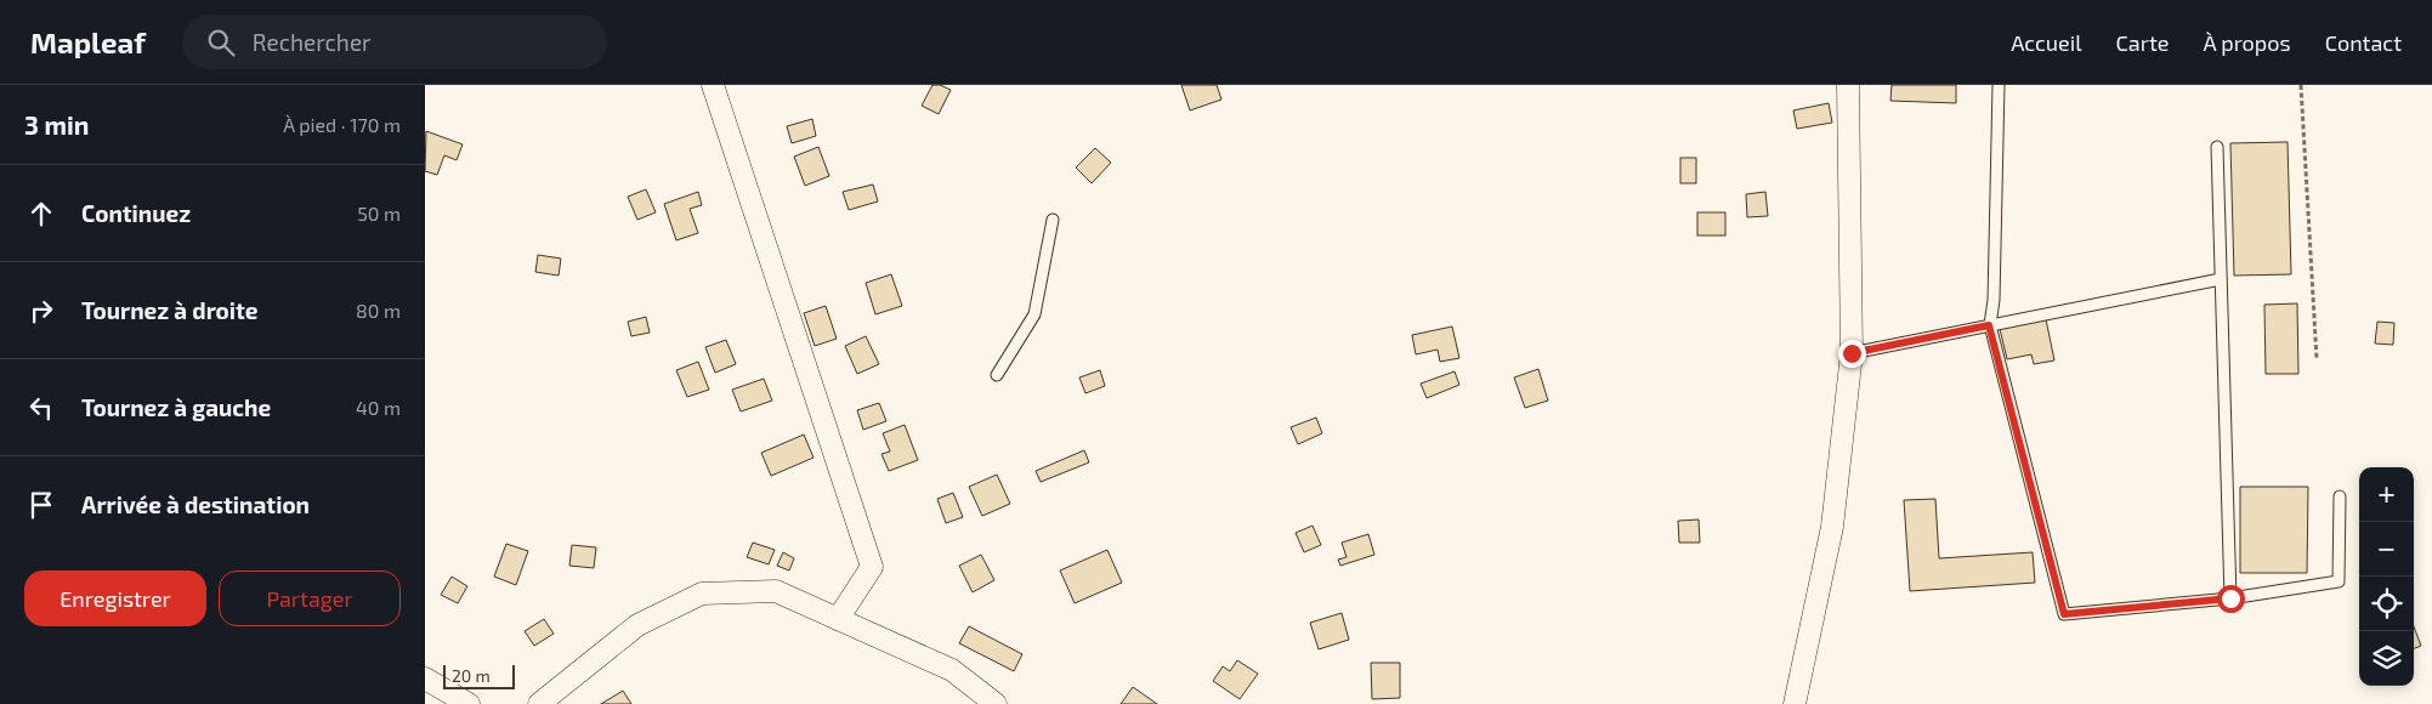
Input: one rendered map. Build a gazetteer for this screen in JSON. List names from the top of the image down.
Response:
{
  "scale_bar": "20 m",
  "page": {
    "header": "Mapleaf",
    "search": "Rechercher",
    "nav": [
      "Accueil",
      "Carte",
      "À propos",
      "Contact"
    ],
    "heading": ["3 min", "À pied · 170 m"],
    "list": [
      ["Continuez", "50 m"],
      ["Tournez à droite", "80 m"],
      ["Tournez à gauche", "40 m"],
      "Arrivée à destination"
    ],
    "map_buttons": ["+", "−"],
    "buttons": ["Enregistrer", "Partager"],
    "scale": "20 m"
  }
}
